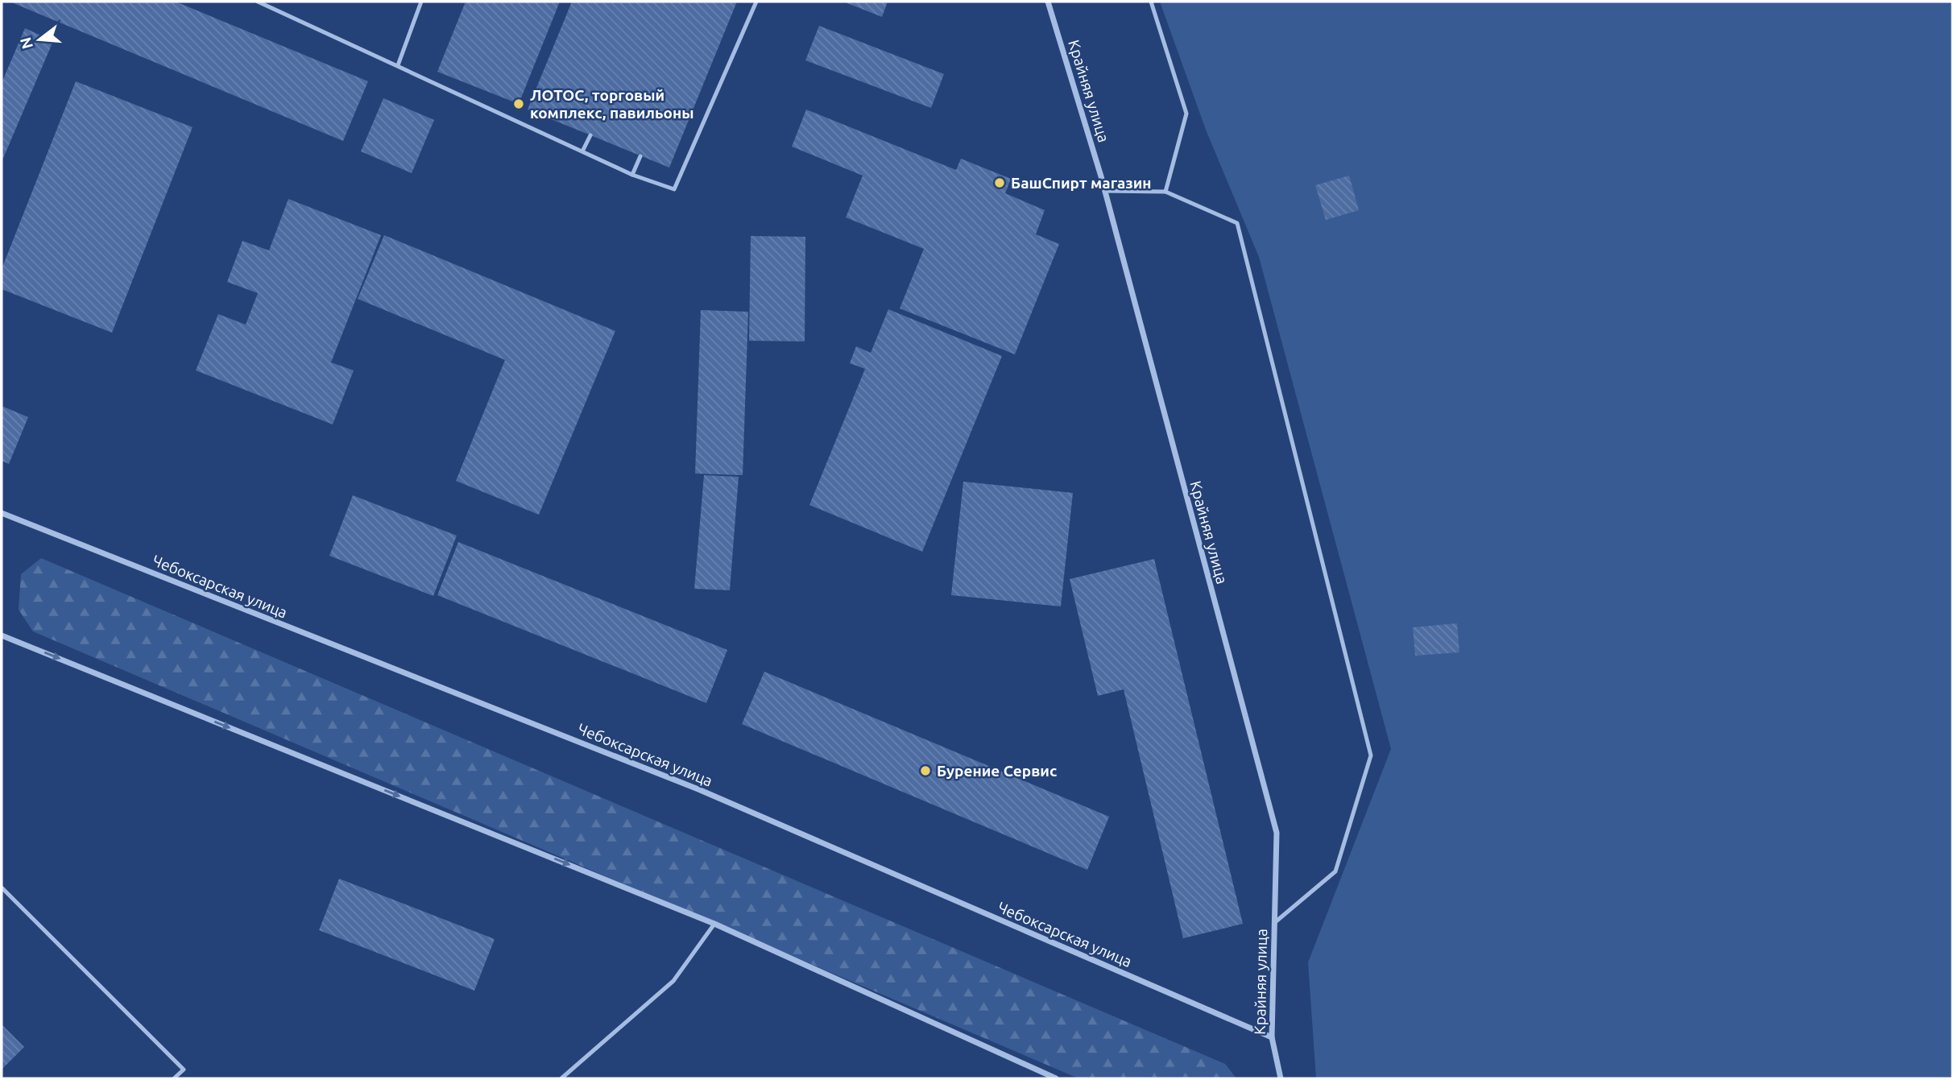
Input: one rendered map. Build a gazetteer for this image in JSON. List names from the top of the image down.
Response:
{
  "streets": {
    "street": ["Крайняя улица", "Чебоксарская улица"]
  },
  "crossings": [
    ["Крайняя улица", "Чебоксарская улица"]
  ],
  "places": ["ЛОТОС, торговый комплекс, павильоны", "БашСпирт магазин", "Бурение Сервис"],
  "north": "left"
}
